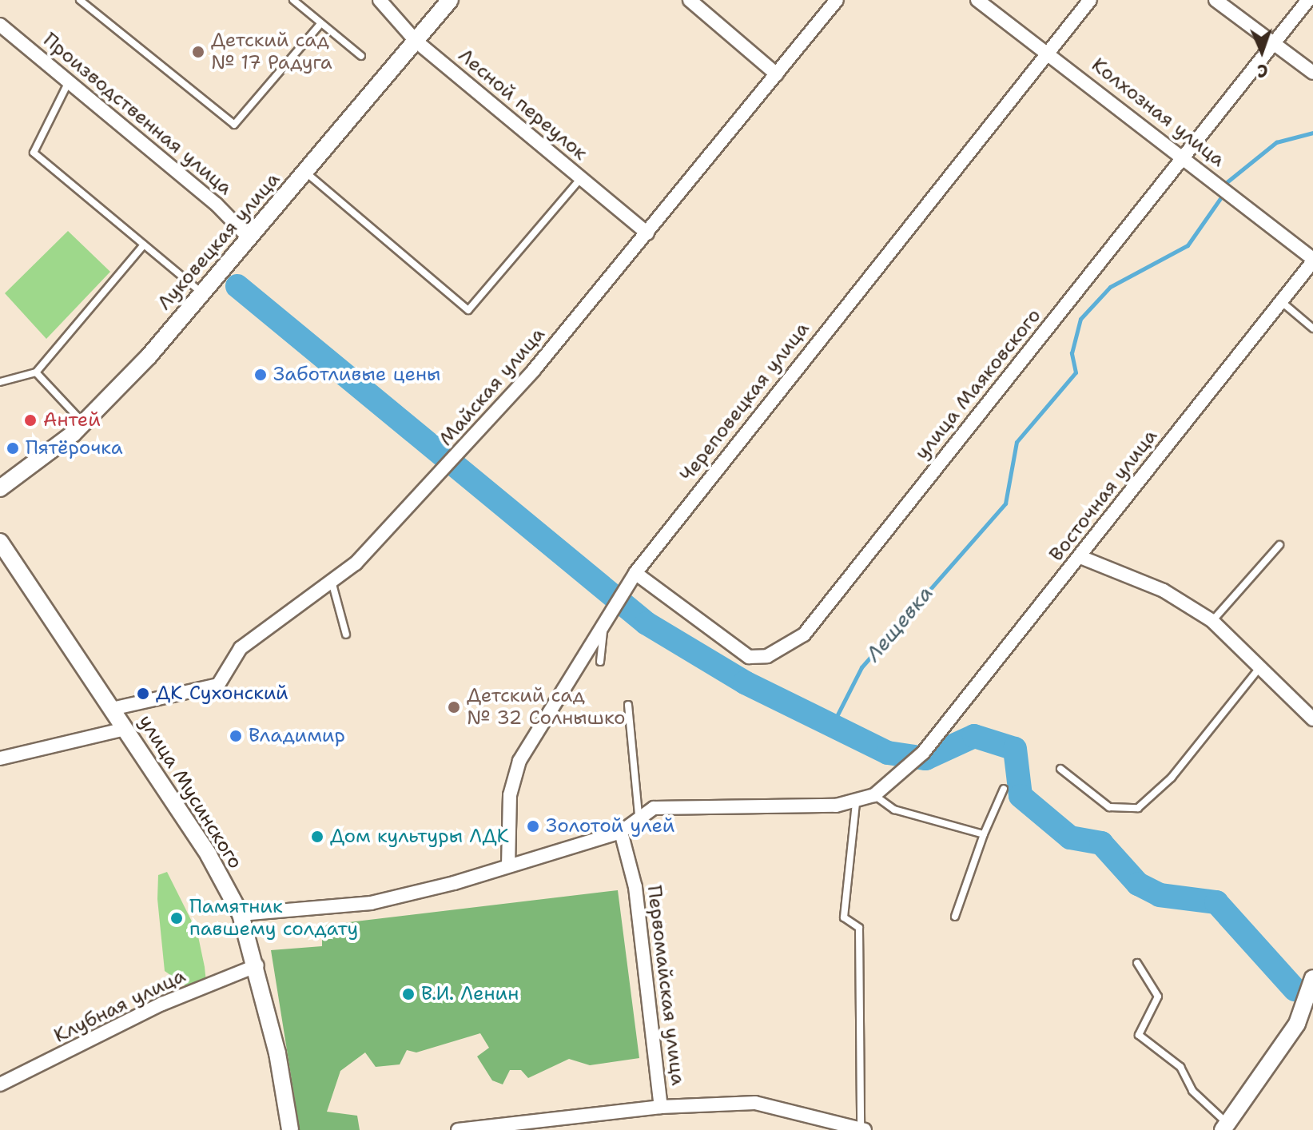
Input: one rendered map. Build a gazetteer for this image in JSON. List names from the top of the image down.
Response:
{
  "streets": {
    "street": [
      "Лесной переулок",
      "Колхозная улица",
      "Производственная улица",
      "Луковецкая улица",
      "улица Маяковского",
      "Майская улица",
      "Череповецкая улица",
      "Восточная улица",
      "улица Мусинского",
      "Первомайская улица",
      "Клубная улица"
    ]
  },
  "crossings": [
    ["Лесной переулок", "Луковецкая улица"],
    ["Лесной переулок", "Майская улица"],
    ["Колхозная улица", "улица Маяковского"],
    ["Колхозная улица", "Череповецкая улица"],
    ["Колхозная улица", "Восточная улица"],
    ["Производственная улица", "Луковецкая улица"],
    ["улица Маяковского", "Череповецкая улица"],
    ["Майская улица", "улица Мусинского"],
    ["улица Мусинского", "Клубная улица"]
  ],
  "water": ["Лещевка"],
  "places": [
    "Детский сад № 17 Радуга",
    "Заботливые цены",
    "Антей",
    "Пятёрочка",
    "ДК Сухонский",
    "Детский сад № 32 Солнышко",
    "Владимир",
    "Золотой улей",
    "Дом культуры ЛДК",
    "Памятник павшему солдату",
    "В.И. Ленин"
  ],
  "north": "bottom"
}
